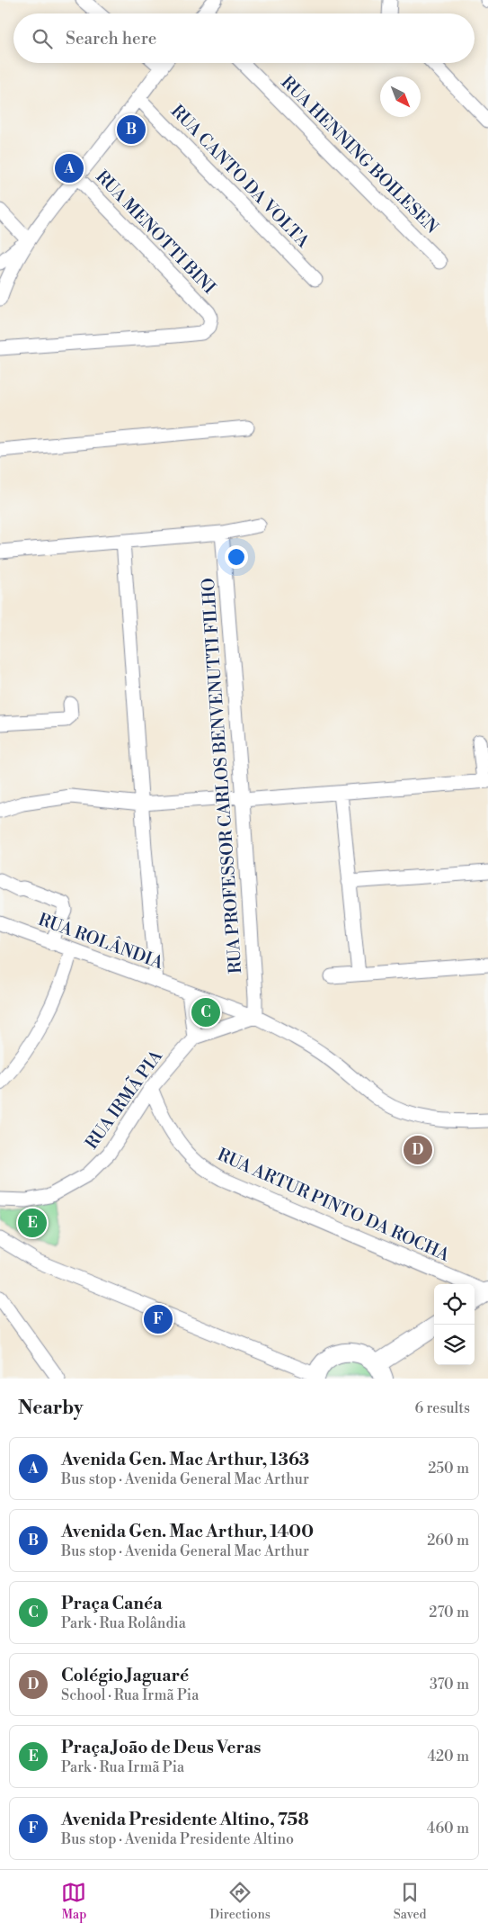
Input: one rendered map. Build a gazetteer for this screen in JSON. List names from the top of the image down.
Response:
{
  "streets": {
    "street": [
      "RUA HENNING BOILESEN",
      "RUA CANTO DA VOLTA",
      "RUA MENOTTI BINI",
      "RUA PROFESSOR CARLOS BENVENUTTI FILHO",
      "RUA ROLÂNDIA",
      "RUA IRMÃ PIA",
      "RUA ARTUR PINTO DA ROCHA"
    ]
  },
  "crossings": [
    ["RUA PROFESSOR CARLOS BENVENUTTI FILHO", "RUA ROLÂNDIA"],
    ["RUA IRMÃ PIA", "RUA ARTUR PINTO DA ROCHA"]
  ],
  "north": "bottom right",
  "page": {
    "search": "Search here",
    "pins": [
      "B",
      "A",
      "C",
      "D",
      "E",
      "F"
    ],
    "heading": ["Nearby", "6 results"],
    "list": [
      {
        "mark": "A",
        "name": "Avenida Gen. Mac Arthur, 1363",
        "note": "Bus stop · Avenida General Mac Arthur",
        "value": "250 m"
      },
      {
        "mark": "B",
        "name": "Avenida Gen. Mac Arthur, 1400",
        "note": "Bus stop · Avenida General Mac Arthur",
        "value": "260 m"
      },
      {
        "mark": "C",
        "name": "Praça Canéa",
        "note": "Park · Rua Rolândia",
        "value": "270 m"
      },
      {
        "mark": "D",
        "name": "Colégio Jaguaré",
        "note": "School · Rua Irmã Pia",
        "value": "370 m"
      },
      {
        "mark": "E",
        "name": "Praça João de Deus Veras",
        "note": "Park · Rua Irmã Pia",
        "value": "420 m"
      },
      {
        "mark": "F",
        "name": "Avenida Presidente Altino, 758",
        "note": "Bus stop · Avenida Presidente Altino",
        "value": "460 m"
      }
    ],
    "nav": ["Map", "Directions", "Saved"]
  }
}
